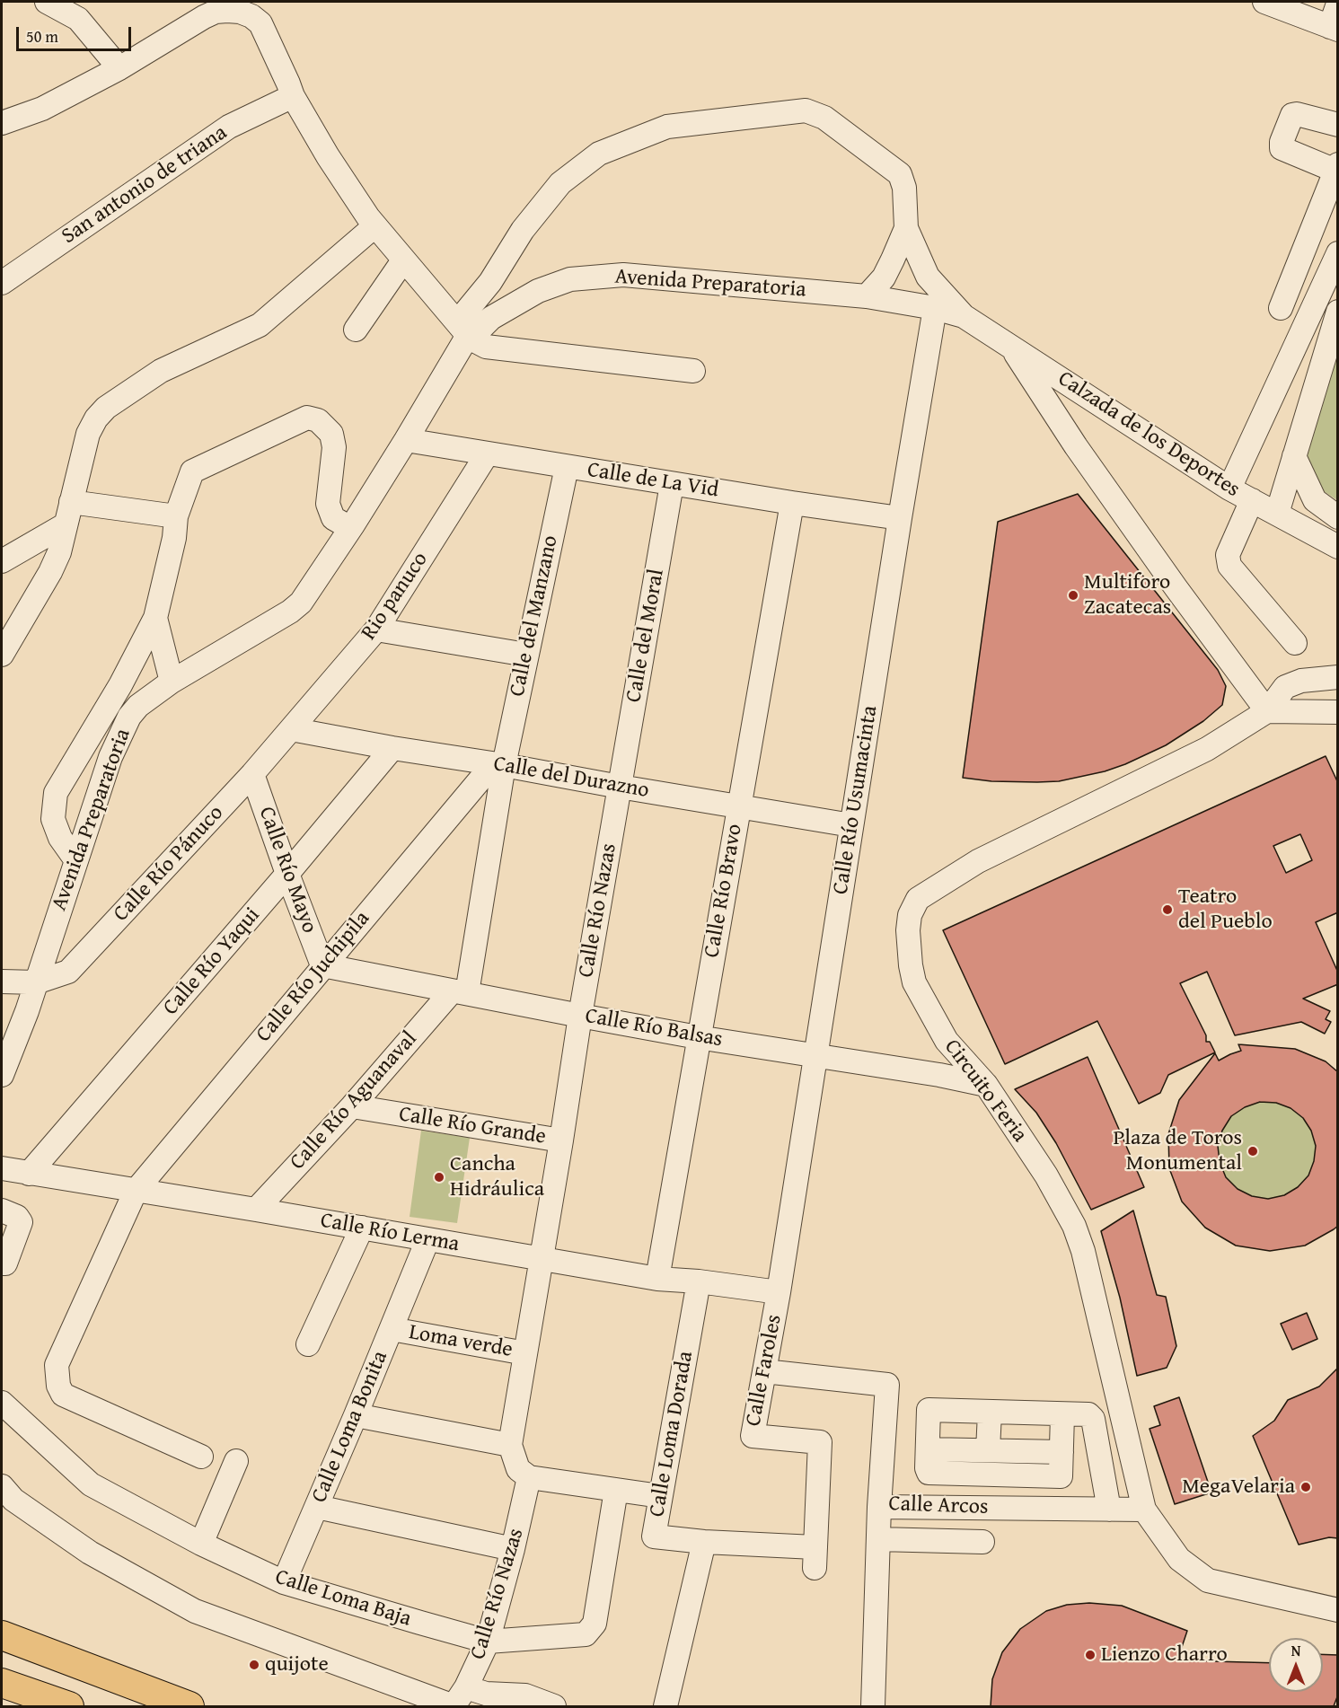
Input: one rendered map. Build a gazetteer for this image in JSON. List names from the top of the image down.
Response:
{
  "streets": {
    "street": [
      "San antonio de triana",
      "Avenida Preparatoria",
      "Calzada de los Deportes",
      "Calle de La Vid",
      "Rio panuco",
      "Calle del Manzano",
      "Calle del Moral",
      "Calle del Durazno",
      "Calle Río Usumacinta",
      "Calle Río Pánuco",
      "Calle Río Mayo",
      "Calle Río Bravo",
      "Calle Río Nazas",
      "Calle Río Yaqui",
      "Calle Río Juchipila",
      "Calle Río Balsas",
      "Circuito Feria",
      "Calle Río Aguanaval",
      "Calle Río Grande",
      "Calle Río Lerma",
      "Loma verde",
      "Calle Faroles",
      "Calle Loma Bonita",
      "Calle Loma Dorada",
      "Calle Arcos",
      "Calle Loma Baja"
    ]
  },
  "crossings": [
    ["Avenida Preparatoria", "Calzada de los Deportes"],
    ["Avenida Preparatoria", "Calle de La Vid"],
    ["Avenida Preparatoria", "Calle Río Usumacinta"],
    ["Avenida Preparatoria", "Calle Río Pánuco"],
    ["Calle de La Vid", "Rio panuco"],
    ["Calle de La Vid", "Calle del Manzano"],
    ["Calle de La Vid", "Calle del Moral"],
    ["Calle de La Vid", "Calle Río Usumacinta"],
    ["Calle de La Vid", "Calle Río Bravo"],
    ["Rio panuco", "Calle del Durazno"],
    ["Rio panuco", "Calle Río Pánuco"],
    ["Calle del Manzano", "Calle del Durazno"],
    ["Calle del Manzano", "Calle Río Juchipila"],
    ["Calle del Moral", "Calle del Durazno"],
    ["Calle del Moral", "Calle Río Nazas"],
    ["Calle del Durazno", "Calle Río Usumacinta"],
    ["Calle del Durazno", "Calle Río Pánuco"],
    ["Calle del Durazno", "Calle Río Bravo"],
    ["Calle del Durazno", "Calle Río Nazas"],
    ["Calle del Durazno", "Calle Río Yaqui"],
    ["Calle del Durazno", "Calle Río Juchipila"],
    ["Calle Río Usumacinta", "Calle Río Balsas"],
    ["Calle Río Usumacinta", "Calle Río Lerma"],
    ["Calle Río Usumacinta", "Calle Faroles"],
    ["Calle Río Pánuco", "Calle Río Mayo"],
    ["Calle Río Mayo", "Calle Río Yaqui"],
    ["Calle Río Mayo", "Calle Río Juchipila"],
    ["Calle Río Mayo", "Calle Río Balsas"],
    ["Calle Río Bravo", "Calle Río Balsas"],
    ["Calle Río Bravo", "Calle Río Lerma"],
    ["Calle Río Nazas", "Calle Río Balsas"],
    ["Calle Río Nazas", "Calle Río Grande"],
    ["Calle Río Nazas", "Calle Río Lerma"],
    ["Calle Río Nazas", "Loma verde"],
    ["Calle Río Nazas", "Calle Loma Baja"],
    ["Calle Río Yaqui", "Calle Río Lerma"],
    ["Calle Río Juchipila", "Calle Río Balsas"],
    ["Calle Río Juchipila", "Calle Río Lerma"],
    ["Calle Río Balsas", "Circuito Feria"],
    ["Calle Río Balsas", "Calle Río Aguanaval"],
    ["Circuito Feria", "Calle Arcos"],
    ["Calle Río Aguanaval", "Calle Río Grande"],
    ["Calle Río Aguanaval", "Calle Río Lerma"],
    ["Calle Río Lerma", "Calle Faroles"],
    ["Calle Río Lerma", "Calle Loma Bonita"],
    ["Calle Río Lerma", "Calle Loma Dorada"],
    ["Loma verde", "Calle Loma Bonita"],
    ["Calle Faroles", "Calle Loma Dorada"],
    ["Calle Faroles", "Calle Arcos"],
    ["Calle Loma Bonita", "Calle Loma Baja"]
  ],
  "places": [
    "Multiforo Zacatecas",
    "Teatro del Pueblo",
    "Plaza de Toros Monumental",
    "Cancha Hidráulica",
    "MegaVelaria",
    "Lienzo Charro",
    "quijote"
  ],
  "scale_bar": "50 m",
  "north": "top"
}
